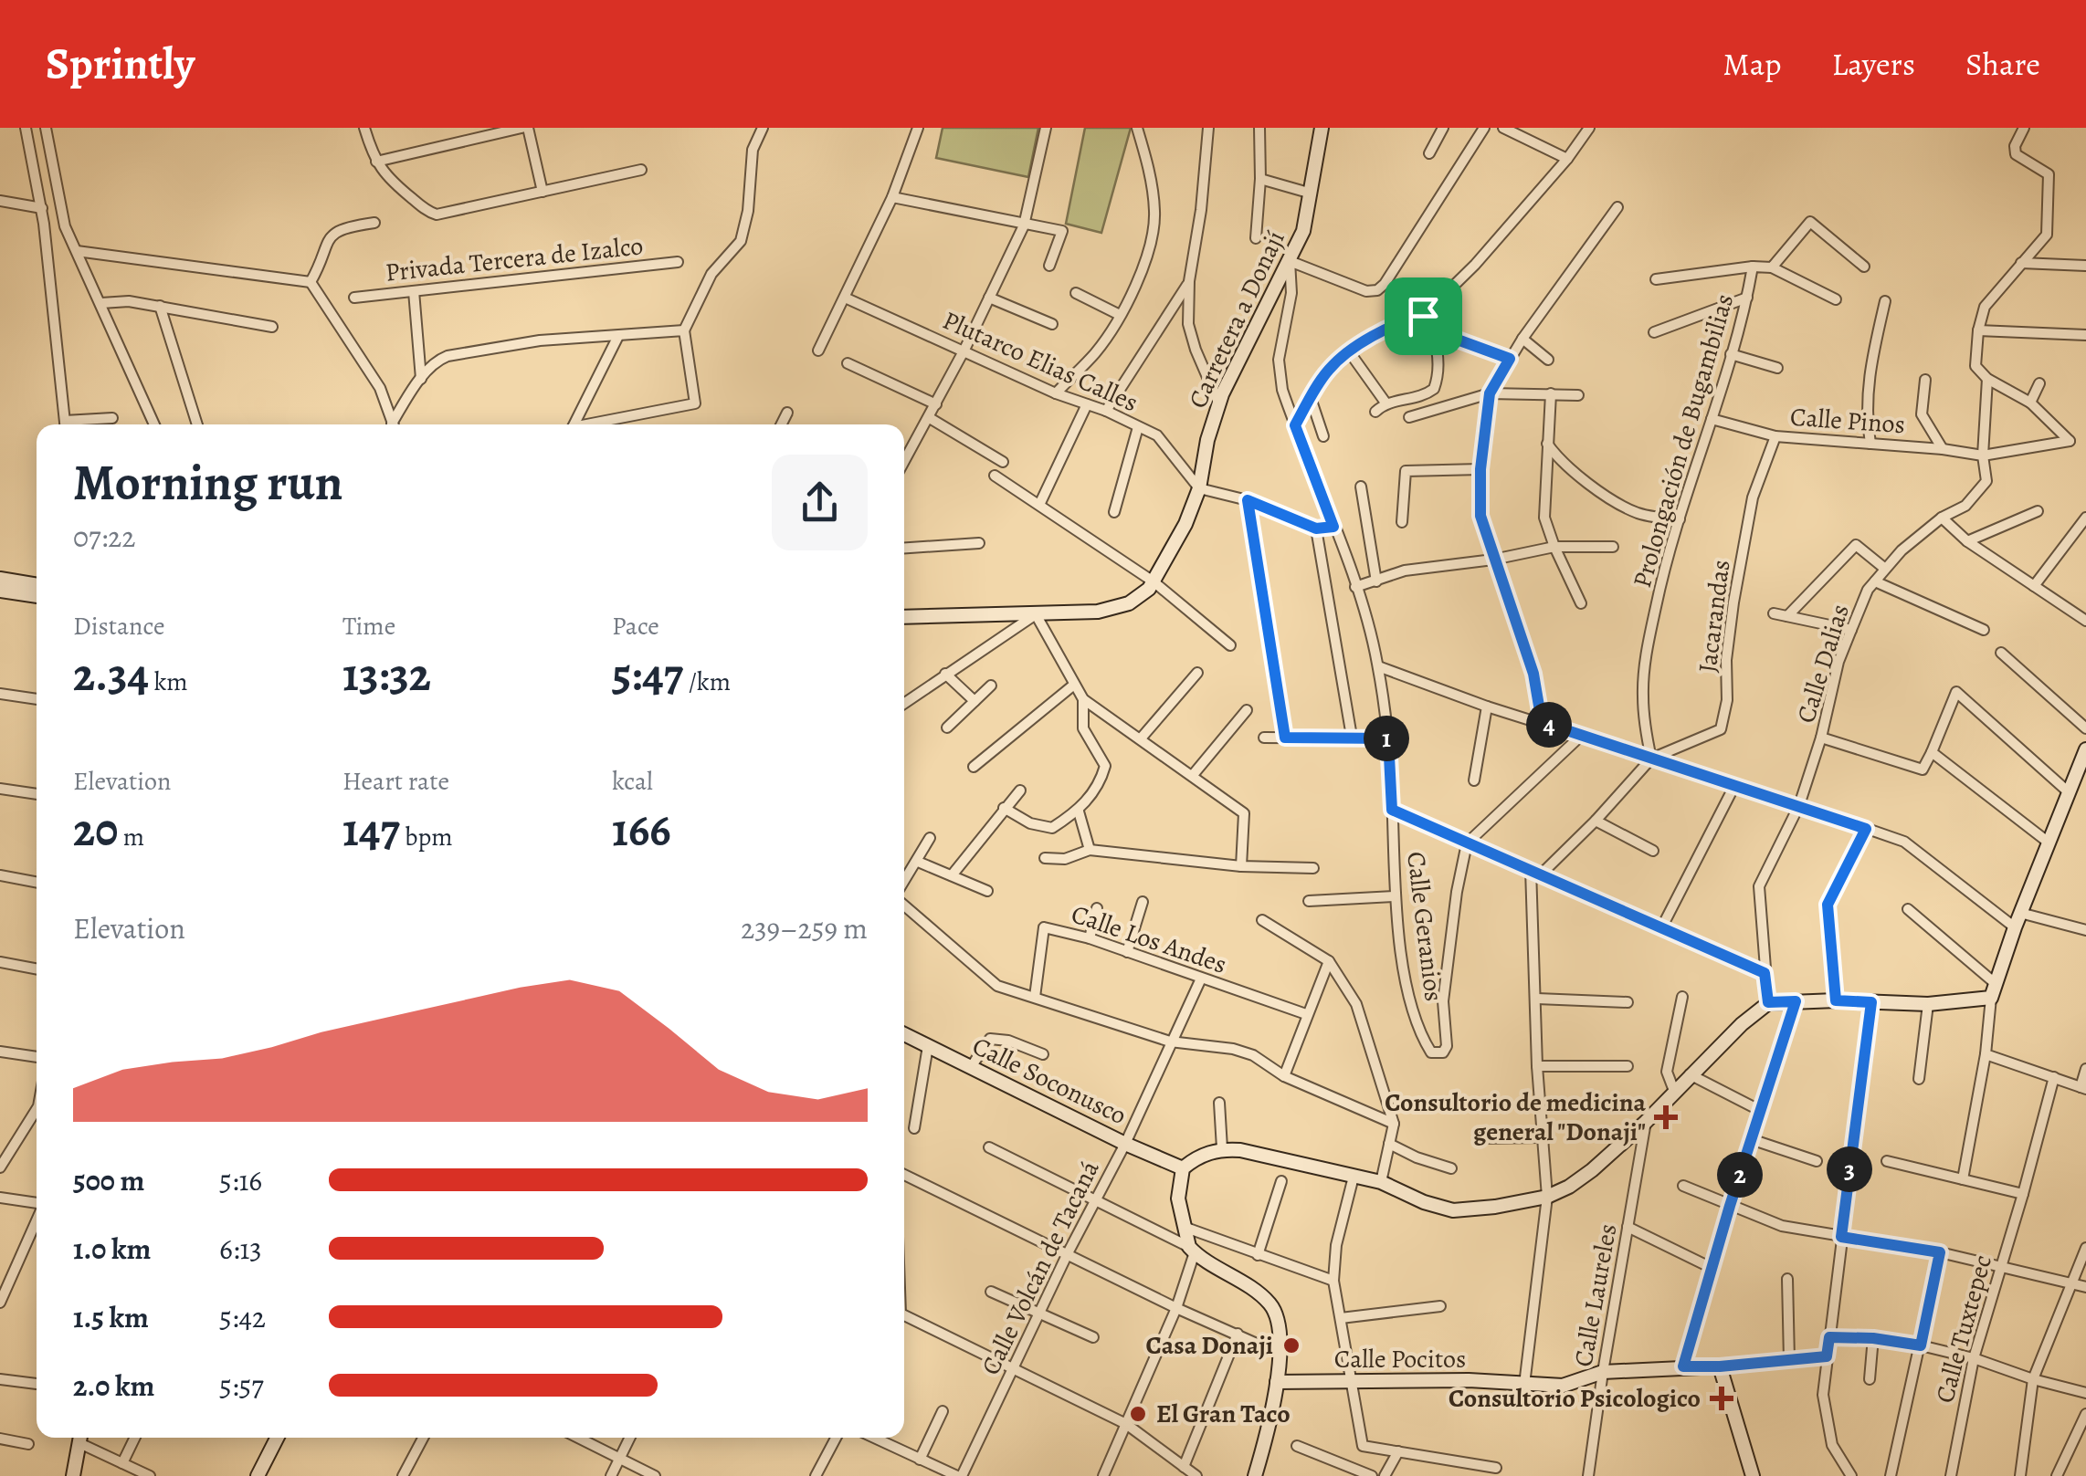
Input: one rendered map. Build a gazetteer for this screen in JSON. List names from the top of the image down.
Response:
{
  "streets": {
    "street": [
      "Privada Tercera de Izalco",
      "Carretera a Donají",
      "Plutarco Elias Calles",
      "Calle Pinos",
      "Prolongación de Bugambilias",
      "Jacarandas",
      "Calle Dalias",
      "Calle Geranios",
      "Calle Los Andes",
      "Calle Soconusco",
      "Calle Volcán de Tacaná",
      "Calle Laureles",
      "Calle Tuxtepec",
      "Calle Pocitos"
    ]
  },
  "crossings": [
    ["Carretera a Donají", "Plutarco Elias Calles"],
    ["Carretera a Donají", "Calle Geranios"],
    ["Calle Pinos", "Prolongación de Bugambilias"],
    ["Calle Pinos", "Jacarandas"],
    ["Calle Pinos", "Calle Dalias"],
    ["Prolongación de Bugambilias", "Jacarandas"],
    ["Calle Los Andes", "Calle Volcán de Tacaná"],
    ["Calle Soconusco", "Calle Volcán de Tacaná"],
    ["Calle Laureles", "Calle Pocitos"]
  ],
  "places": {
    "health": ["Consultorio de medicina general \"Donaji\"", "Consultorio Psicologico"],
    "other": ["Casa Donaji", "El Gran Taco"]
  },
  "page": {
    "header": "Sprintly",
    "nav": ["Map", "Layers", "Share"],
    "heading": ["Morning run", "07:22"],
    "stats": [
      ["Distance", "2.34 km"],
      ["Time", "13:32"],
      ["Pace", "5:47 /km"],
      ["Elevation", "20 m"],
      ["Heart rate", "147 bpm"],
      ["kcal", "166"]
    ],
    "pins": [
      "4",
      "1",
      "3",
      "2"
    ],
    "chart": ["Elevation", "239–259 m"],
    "list": [
      {
        "name": "500 m",
        "note": "5:16"
      },
      {
        "name": "1.0 km",
        "note": "6:13"
      },
      {
        "name": "1.5 km",
        "note": "5:42"
      },
      {
        "name": "2.0 km",
        "note": "5:57"
      }
    ]
  }
}
